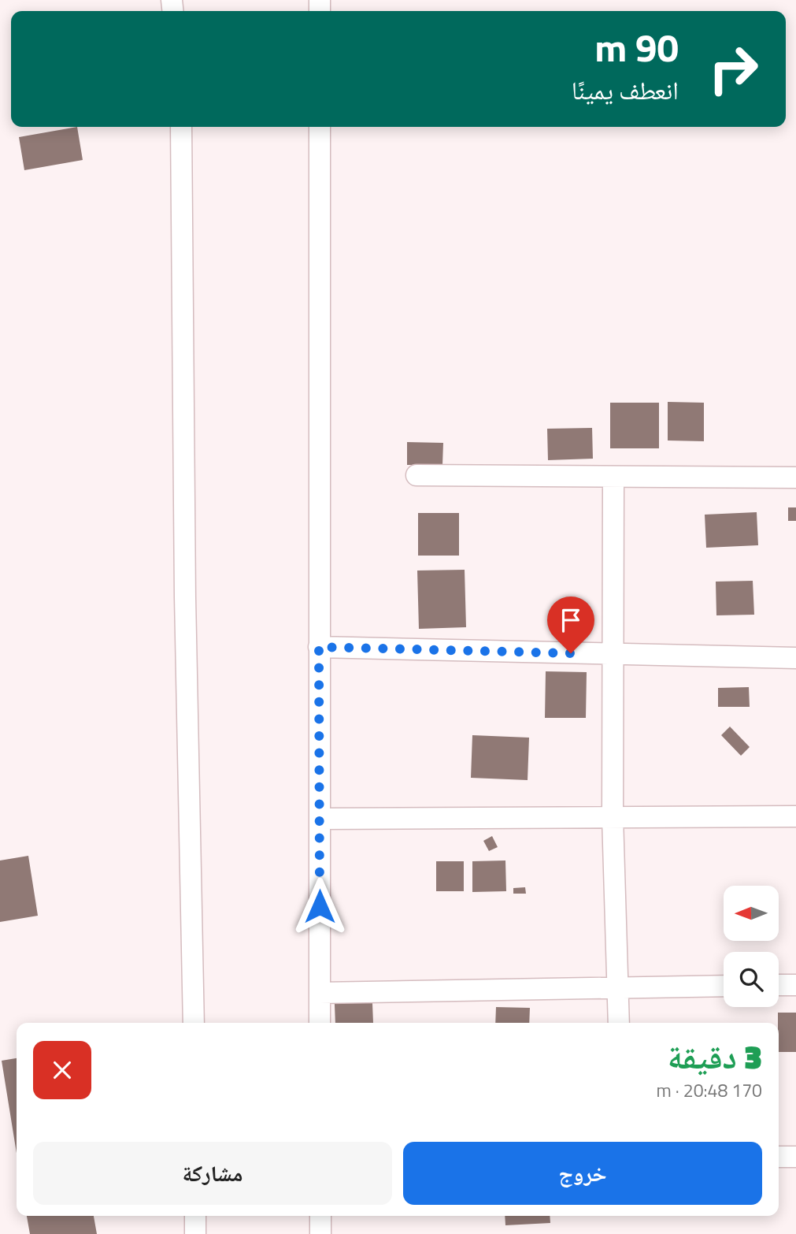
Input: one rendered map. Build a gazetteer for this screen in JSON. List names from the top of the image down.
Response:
{
  "north": "left",
  "page": {
    "turn": ["90 m", "انعطف يمينًا"],
    "heading": ["3 دقيقة", "170 m · 20:48"],
    "buttons": ["خروج", "مشاركة"]
  }
}
